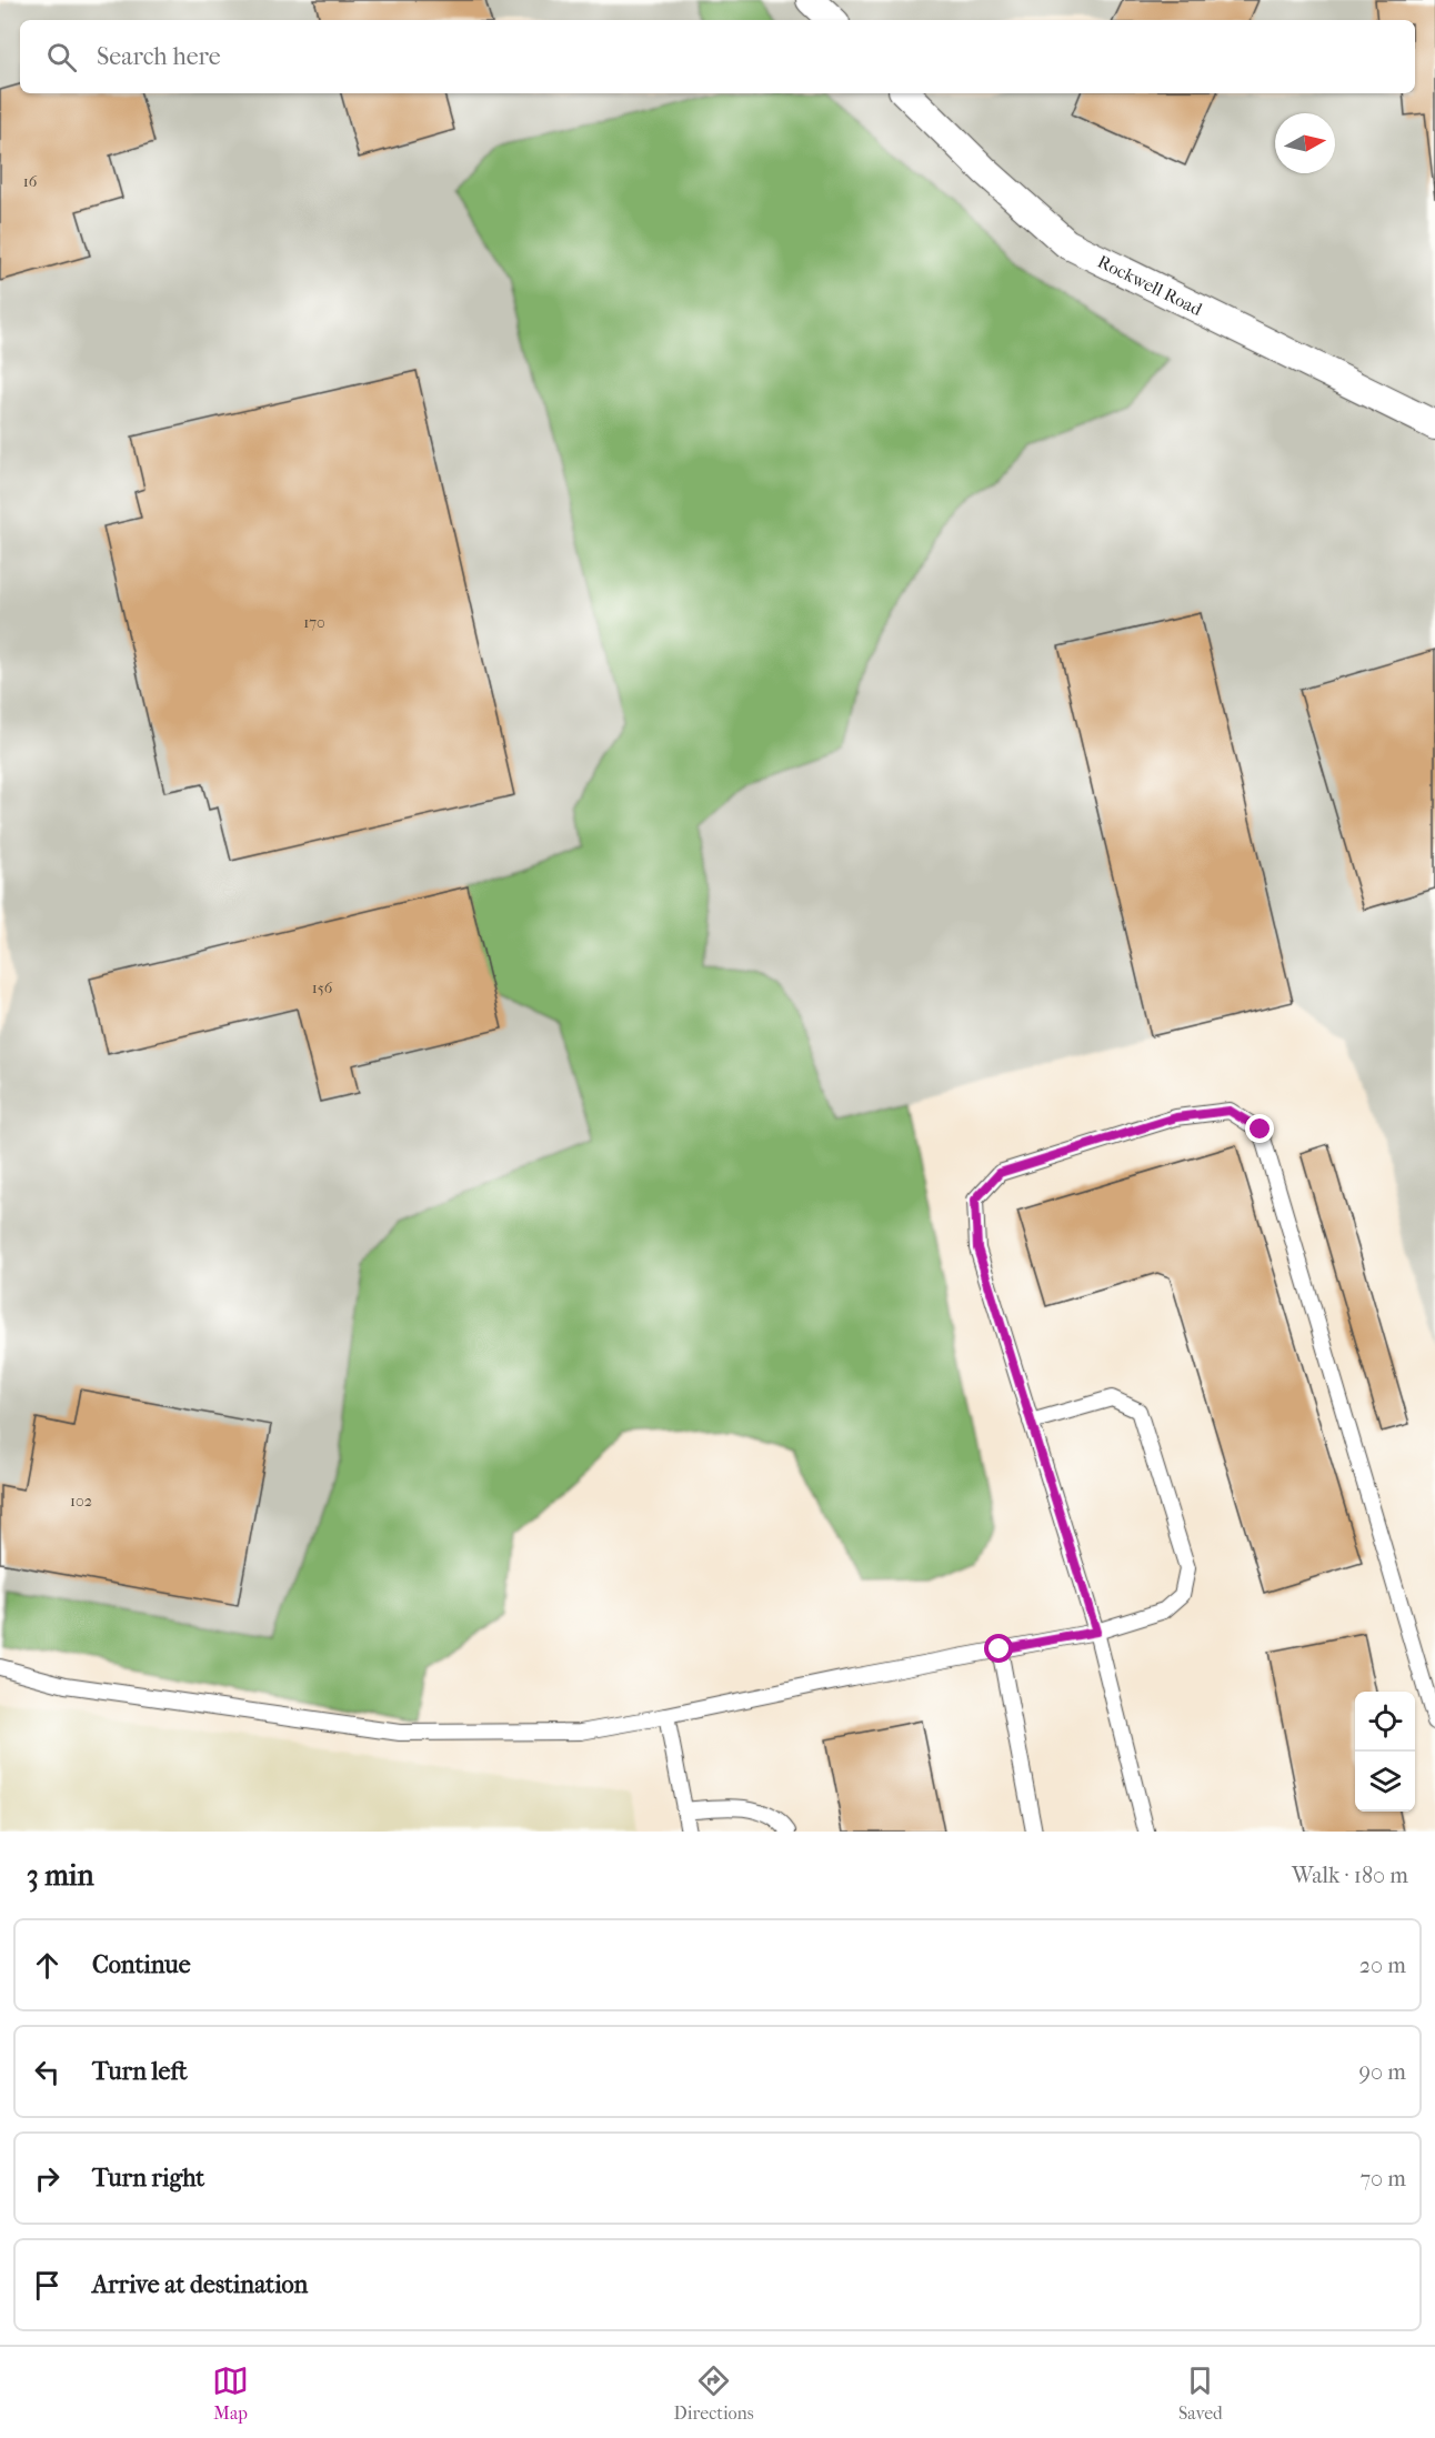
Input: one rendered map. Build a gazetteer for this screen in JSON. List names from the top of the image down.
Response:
{
  "streets": {
    "street": ["Rockwell Road"]
  },
  "house_numbers": [
    "16",
    "170",
    "156",
    "102"
  ],
  "north": "right",
  "page": {
    "search": "Search here",
    "heading": ["3 min", "Walk · 180 m"],
    "list": [
      ["Continue", "20 m"],
      ["Turn left", "90 m"],
      ["Turn right", "70 m"],
      "Arrive at destination"
    ],
    "nav": ["Map", "Directions", "Saved"]
  }
}
